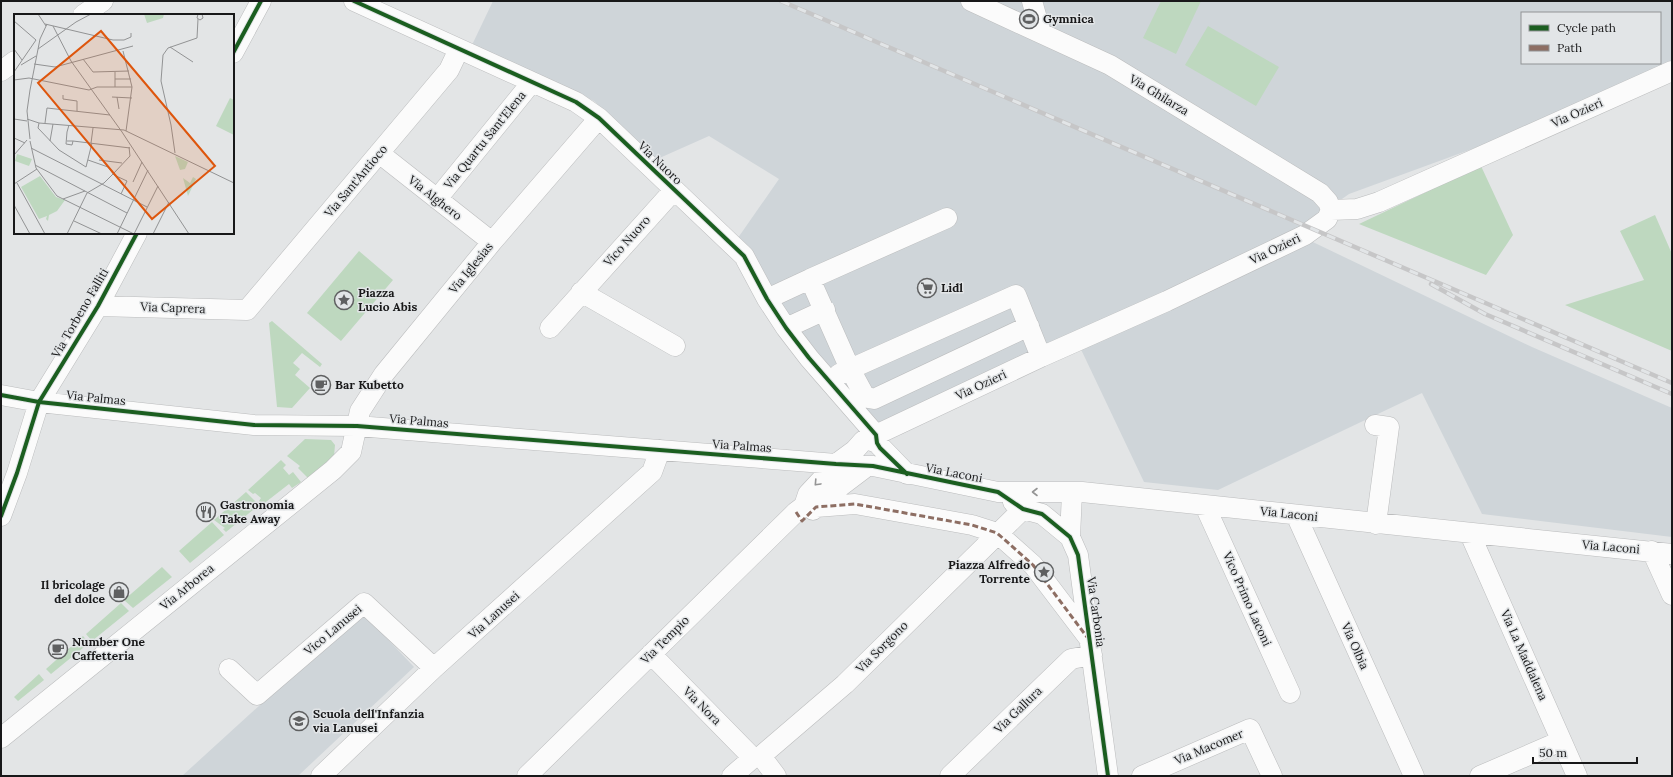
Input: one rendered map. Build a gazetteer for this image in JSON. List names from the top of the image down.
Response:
{
  "streets": {
    "street": [
      "Via Ghilarza",
      "Via Ozieri",
      "Via Quartu Sant'Elena",
      "Via Nuoro",
      "Via Sant'Antioco",
      "Via Alghero",
      "Vico Nuoro",
      "Via Iglesias",
      "Via Caprera",
      "Via Torbeno Falliti",
      "Via Palmas",
      "Via Laconi",
      "Via Arborea",
      "Vico Primo Laconi",
      "Via Carbonia",
      "Via Lanusei",
      "Vico Lanusei",
      "Via Tempio",
      "Via Olbia",
      "Via Sorgono",
      "Via La Maddalena",
      "Via Nora",
      "Via Gallura",
      "Via Macomer"
    ]
  },
  "crossings": [
    ["Via Ghilarza", "Via Ozieri"],
    ["Via Ozieri", "Via Nuoro"],
    ["Via Ozieri", "Via Laconi"],
    ["Via Ozieri", "Via Tempio"],
    ["Via Quartu Sant'Elena", "Via Nuoro"],
    ["Via Quartu Sant'Elena", "Via Alghero"],
    ["Via Nuoro", "Via Sant'Antioco"],
    ["Via Nuoro", "Vico Nuoro"],
    ["Via Nuoro", "Via Iglesias"],
    ["Via Nuoro", "Via Laconi"],
    ["Via Nuoro", "Via Tempio"],
    ["Via Sant'Antioco", "Via Alghero"],
    ["Via Sant'Antioco", "Via Caprera"],
    ["Via Alghero", "Via Iglesias"],
    ["Via Iglesias", "Via Palmas"],
    ["Via Iglesias", "Via Arborea"],
    ["Via Caprera", "Via Torbeno Falliti"],
    ["Via Torbeno Falliti", "Via Palmas"],
    ["Via Palmas", "Via Arborea"],
    ["Via Palmas", "Via Lanusei"],
    ["Via Palmas", "Via Tempio"],
    ["Via Laconi", "Vico Primo Laconi"],
    ["Via Laconi", "Via Carbonia"],
    ["Via Laconi", "Via Tempio"],
    ["Via Laconi", "Via Olbia"],
    ["Via Laconi", "Via La Maddalena"],
    ["Via Carbonia", "Via Sorgono"],
    ["Via Carbonia", "Via Gallura"],
    ["Via Lanusei", "Vico Lanusei"],
    ["Via Tempio", "Via Nora"],
    ["Via Sorgono", "Via Nora"]
  ],
  "places": {
    "sports": ["Gymnica"],
    "supermarket": ["Lidl"],
    "place": ["Piazza Lucio Abis", "Piazza Alfredo Torrente"],
    "cafe": ["Bar Kubetto", "Number One Caffetteria"],
    "restaurant": ["Gastronomia Take Away"],
    "shop": ["Il bricolage del dolce"],
    "school or university": ["Scuola dell'Infanzia via Lanusei"]
  },
  "legend": ["Cycle path", "Path"],
  "scale_bar": "50 m"
}
